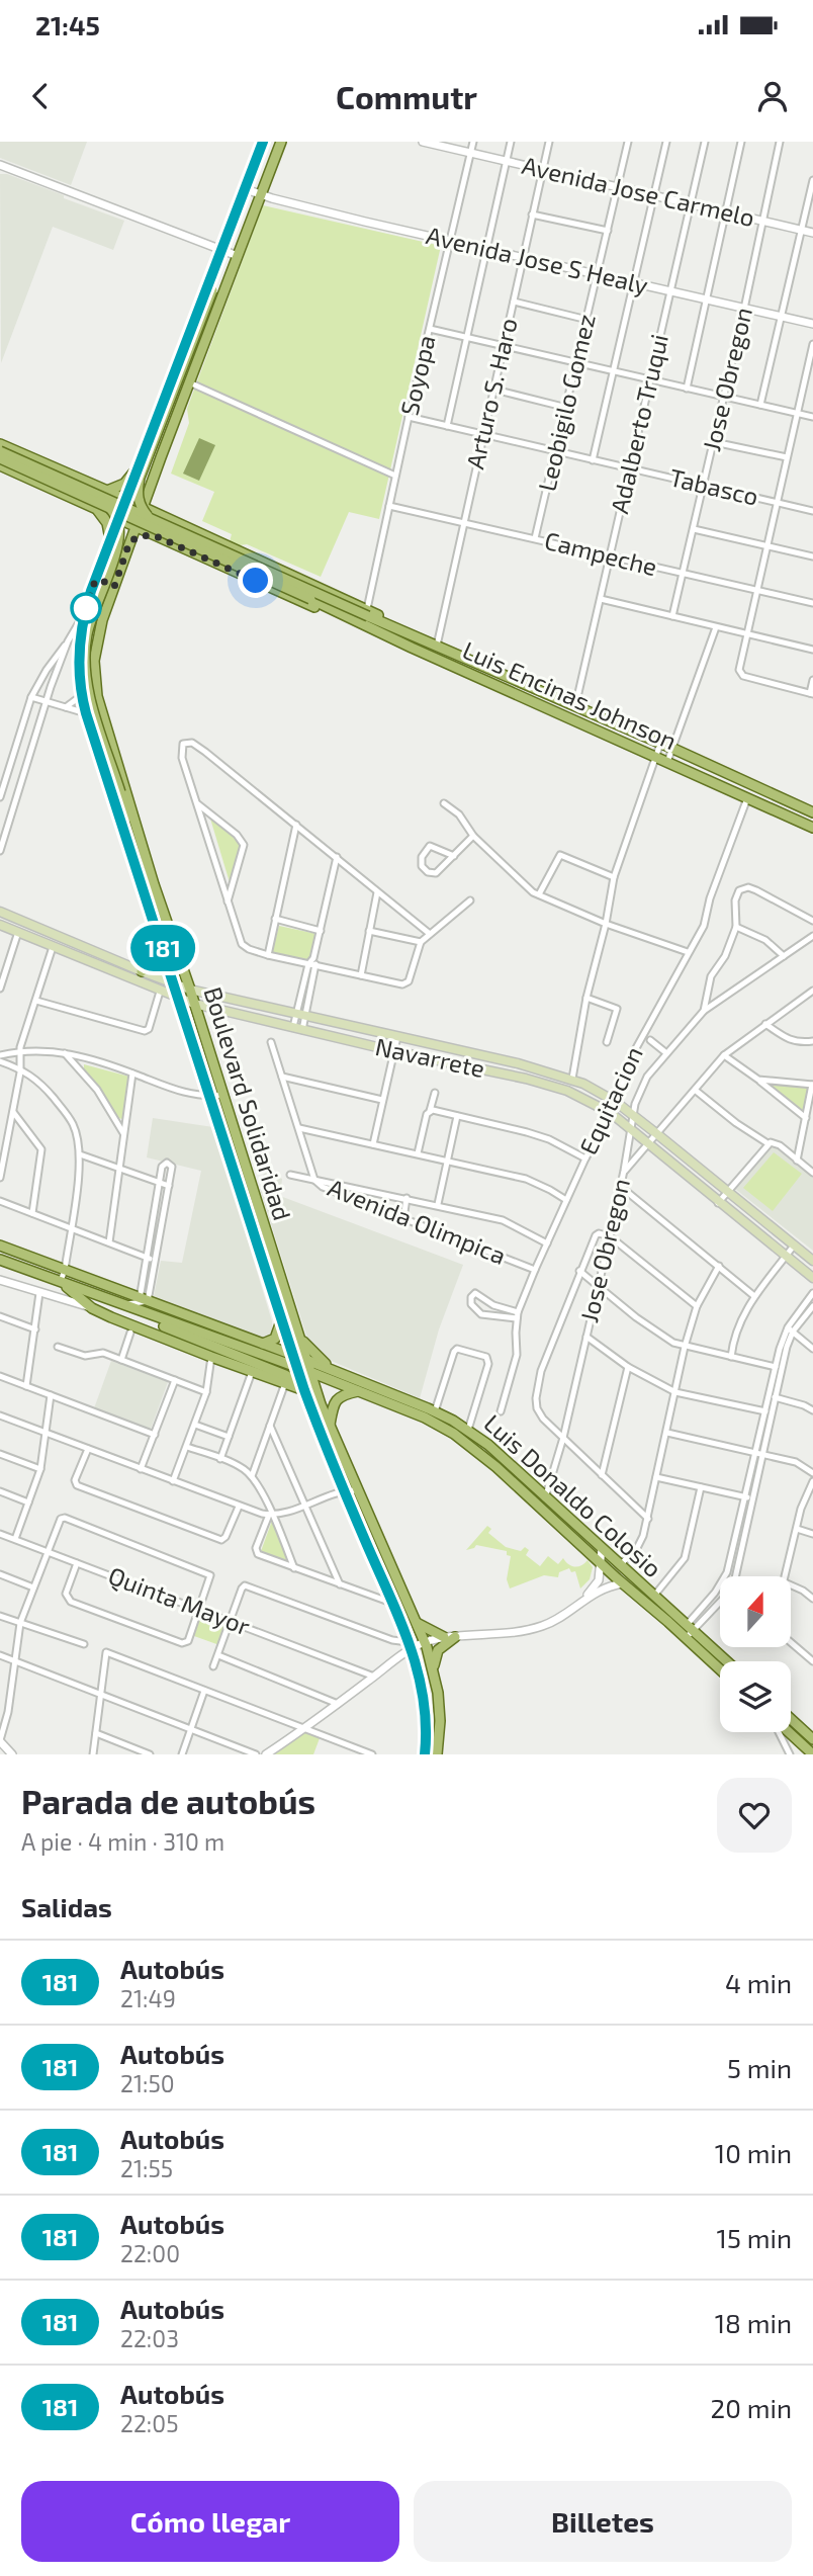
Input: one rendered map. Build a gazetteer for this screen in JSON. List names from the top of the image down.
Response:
{
  "streets": {
    "main road": [
      "Luis Encinas Johnson",
      "Navarrete",
      "Boulevard Solidaridad",
      "Luis Donaldo Colosio"
    ],
    "street": [
      "Avenida Jose Carmelo",
      "Avenida Jose S Healy",
      "Soyopa",
      "Jose Obregon",
      "Arturo S. Haro",
      "Leobigilo Gomez",
      "Adalberto Truqui",
      "Tabasco",
      "Campeche",
      "Equitacion",
      "Avenida Olimpica",
      "Quinta Mayor"
    ]
  },
  "crossings": [
    ["Avenida Jose Carmelo", "Soyopa"],
    ["Avenida Jose Carmelo", "Jose Obregon"],
    ["Avenida Jose Carmelo", "Arturo S. Haro"],
    ["Avenida Jose Carmelo", "Leobigilo Gomez"],
    ["Avenida Jose Carmelo", "Adalberto Truqui"],
    ["Avenida Jose S Healy", "Soyopa"],
    ["Avenida Jose S Healy", "Jose Obregon"],
    ["Avenida Jose S Healy", "Arturo S. Haro"],
    ["Avenida Jose S Healy", "Leobigilo Gomez"],
    ["Avenida Jose S Healy", "Adalberto Truqui"],
    ["Avenida Jose S Healy", "Boulevard Solidaridad"],
    ["Soyopa", "Tabasco"],
    ["Soyopa", "Campeche"],
    ["Soyopa", "Luis Encinas Johnson"],
    ["Jose Obregon", "Tabasco"],
    ["Jose Obregon", "Campeche"],
    ["Jose Obregon", "Navarrete"],
    ["Jose Obregon", "Luis Donaldo Colosio"],
    ["Arturo S. Haro", "Tabasco"],
    ["Arturo S. Haro", "Campeche"],
    ["Arturo S. Haro", "Luis Encinas Johnson"],
    ["Leobigilo Gomez", "Tabasco"],
    ["Leobigilo Gomez", "Campeche"],
    ["Adalberto Truqui", "Tabasco"],
    ["Adalberto Truqui", "Campeche"],
    ["Adalberto Truqui", "Luis Encinas Johnson"],
    ["Luis Encinas Johnson", "Equitacion"],
    ["Navarrete", "Equitacion"],
    ["Navarrete", "Boulevard Solidaridad"],
    ["Equitacion", "Avenida Olimpica"],
    ["Boulevard Solidaridad", "Luis Donaldo Colosio"]
  ],
  "lines": ["bus line 181"],
  "north": "top",
  "page": {
    "status": "21:45",
    "header": "Commutr",
    "on_map": "181",
    "heading": [
      ["Parada de autobús", "A pie · 4 min · 310 m"],
      "Salidas"
    ],
    "list": [
      {
        "mark": "181",
        "name": "Autobús",
        "note": "21:49",
        "value": "4 min"
      },
      {
        "mark": "181",
        "name": "Autobús",
        "note": "21:50",
        "value": "5 min"
      },
      {
        "mark": "181",
        "name": "Autobús",
        "note": "21:55",
        "value": "10 min"
      },
      {
        "mark": "181",
        "name": "Autobús",
        "note": "22:00",
        "value": "15 min"
      },
      {
        "mark": "181",
        "name": "Autobús",
        "note": "22:03",
        "value": "18 min"
      },
      {
        "mark": "181",
        "name": "Autobús",
        "note": "22:05",
        "value": "20 min"
      }
    ],
    "buttons": ["Cómo llegar", "Billetes"]
  }
}
